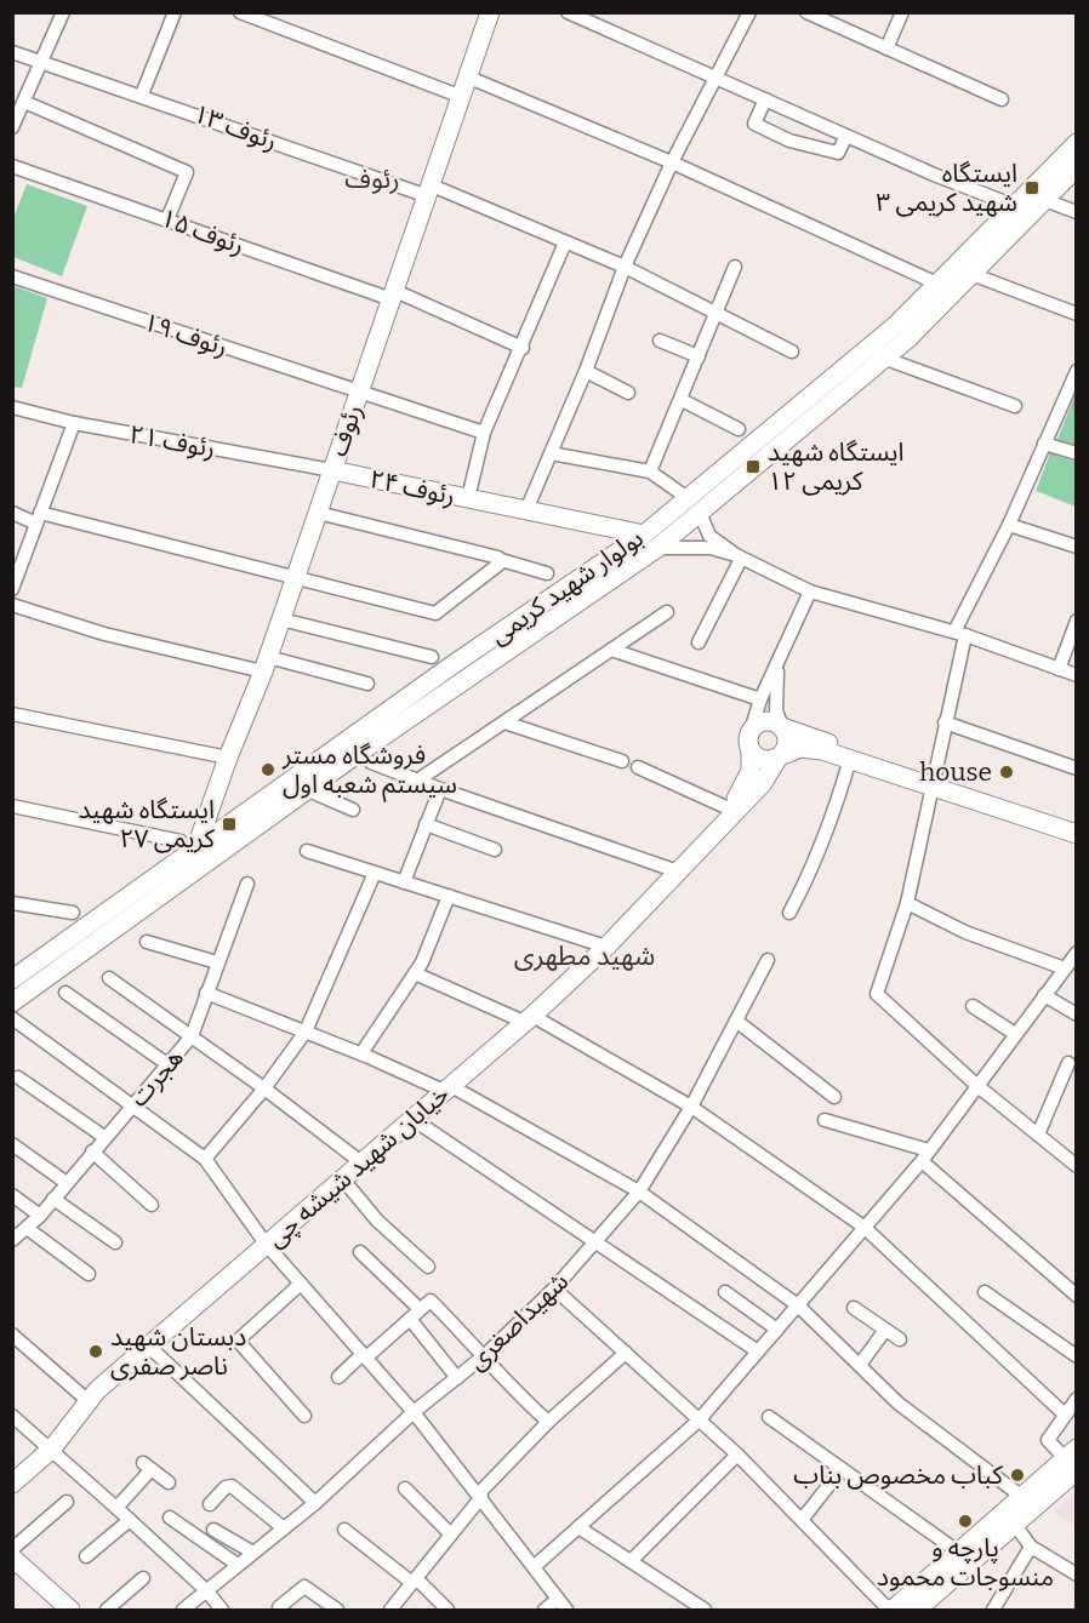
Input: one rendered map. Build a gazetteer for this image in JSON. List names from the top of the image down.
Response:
{
  "streets": {
    "street": [
      "رئوف ۱۳",
      "رئوف ۱۵",
      "رئوف ۱۹",
      "رئوف",
      "رئوف ۲۱",
      "رئوف ۲۴",
      "بولوار شهید کریمی",
      "هجرت",
      "خیابان شهید شیشه چی",
      "شهیداصغری"
    ]
  },
  "crossings": [
    ["رئوف ۱۳", "رئوف"],
    ["رئوف ۱۵", "رئوف"],
    ["رئوف ۱۹", "رئوف"],
    ["رئوف", "رئوف ۲۱"],
    ["رئوف", "رئوف ۲۴"],
    ["رئوف", "بولوار شهید کریمی"],
    ["رئوف ۲۱", "رئوف ۲۴"],
    ["رئوف ۲۴", "بولوار شهید کریمی"]
  ],
  "districts": ["رئوف", "شهید مطهری"],
  "places": {
    "transit": ["ایستگاه شهید کریمی ۳", "ایستگاه شهید کریمی ۱۲", "ایستگاه شهید کریمی ۲۷"],
    "other": [
      "فروشگاه مستر سیستم شعبه اول",
      "house",
      "دبستان شهید ناصر صفری",
      "كباب مخصوص بناب",
      "پارچه و منسوجات محمود"
    ]
  }
}
